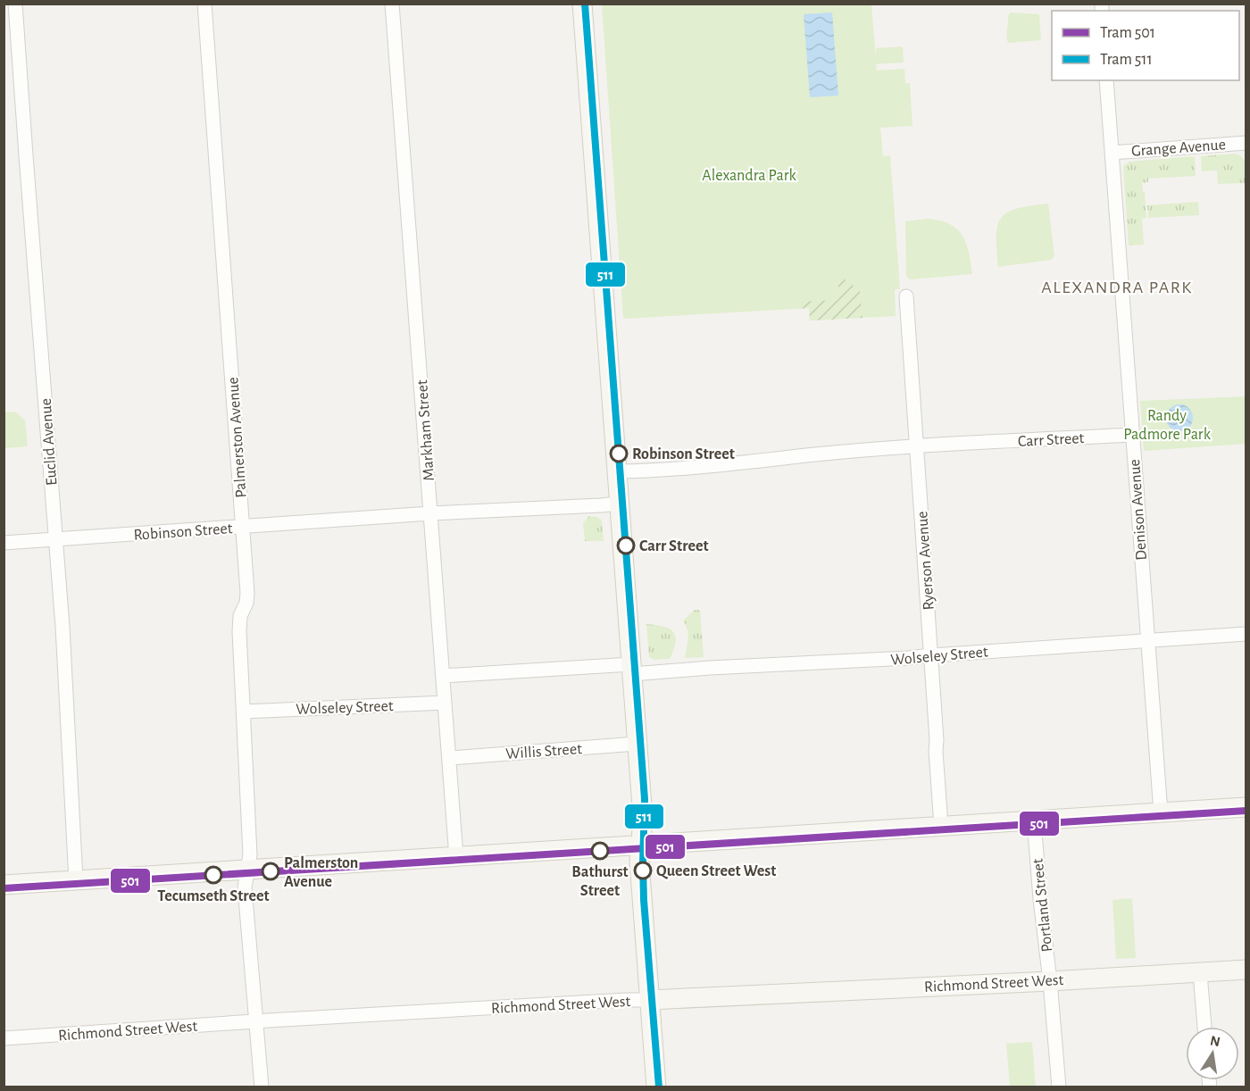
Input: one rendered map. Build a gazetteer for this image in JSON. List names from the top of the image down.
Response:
{
  "streets": {
    "main road": ["Richmond Street West"],
    "street": [
      "Grange Avenue",
      "Markham Street",
      "Palmerston Avenue",
      "Carr Street",
      "Euclid Avenue",
      "Denison Avenue",
      "Robinson Street",
      "Ryerson Avenue",
      "Wolseley Street",
      "Willis Street",
      "Portland Street"
    ]
  },
  "crossings": [
    ["Grange Avenue", "Denison Avenue"],
    ["Markham Street", "Robinson Street"],
    ["Markham Street", "Wolseley Street"],
    ["Markham Street", "Willis Street"],
    ["Palmerston Avenue", "Robinson Street"],
    ["Palmerston Avenue", "Wolseley Street"],
    ["Carr Street", "Denison Avenue"],
    ["Carr Street", "Ryerson Avenue"],
    ["Euclid Avenue", "Robinson Street"],
    ["Denison Avenue", "Wolseley Street"],
    ["Ryerson Avenue", "Wolseley Street"],
    ["Portland Street", "Richmond Street West"]
  ],
  "districts": ["ALEXANDRA PARK"],
  "parks": ["Alexandra Park", "Randy Padmore Park"],
  "places": [
    "Robinson Street",
    "Carr Street",
    "Bathurst Street",
    "Queen Street West",
    "Palmerston Avenue",
    "Tecumseth Street"
  ],
  "lines": ["tram line 511", "tram line 501"],
  "legend": ["Tram 501", "Tram 511"],
  "north": "top"
}
